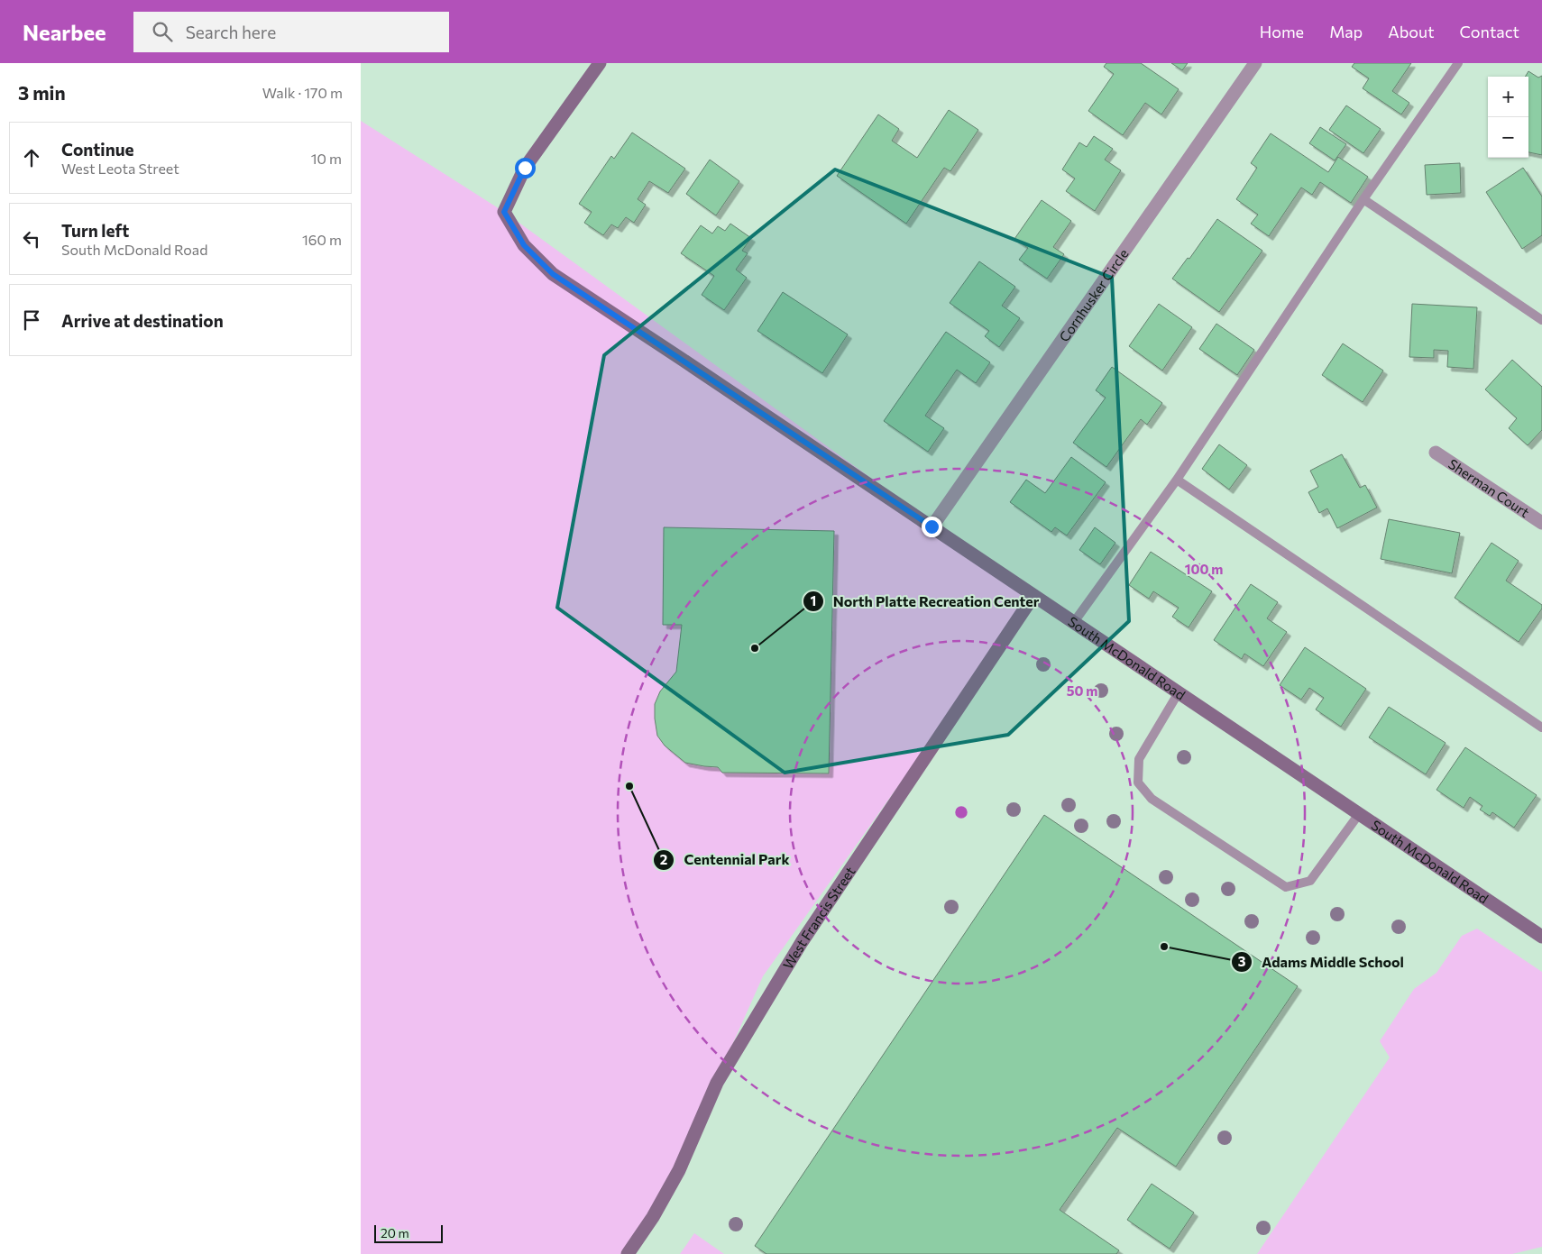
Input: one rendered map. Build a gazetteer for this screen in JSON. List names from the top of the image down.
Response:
{
  "streets": {
    "street": [
      "Cornhusker Circle",
      "Sherman Court",
      "South McDonald Road",
      "West Francis Street"
    ]
  },
  "crossings": [
    ["Cornhusker Circle", "South McDonald Road"],
    ["South McDonald Road", "West Francis Street"]
  ],
  "places": ["North Platte Recreation Center", "Centennial Park", "Adams Middle School"],
  "scale_bar": "20 m",
  "page": {
    "header": "Nearbee",
    "search": "Search here",
    "nav": [
      "Home",
      "Map",
      "About",
      "Contact"
    ],
    "heading": ["3 min", "Walk · 170 m"],
    "map_buttons": ["+", "−"],
    "list": [
      ["Continue", "West Leota Street", "10 m"],
      ["Turn left", "South McDonald Road", "160 m"],
      "Arrive at destination"
    ],
    "scale": "20 m"
  },
  "rings": ["100 m", "50 m"]
}
